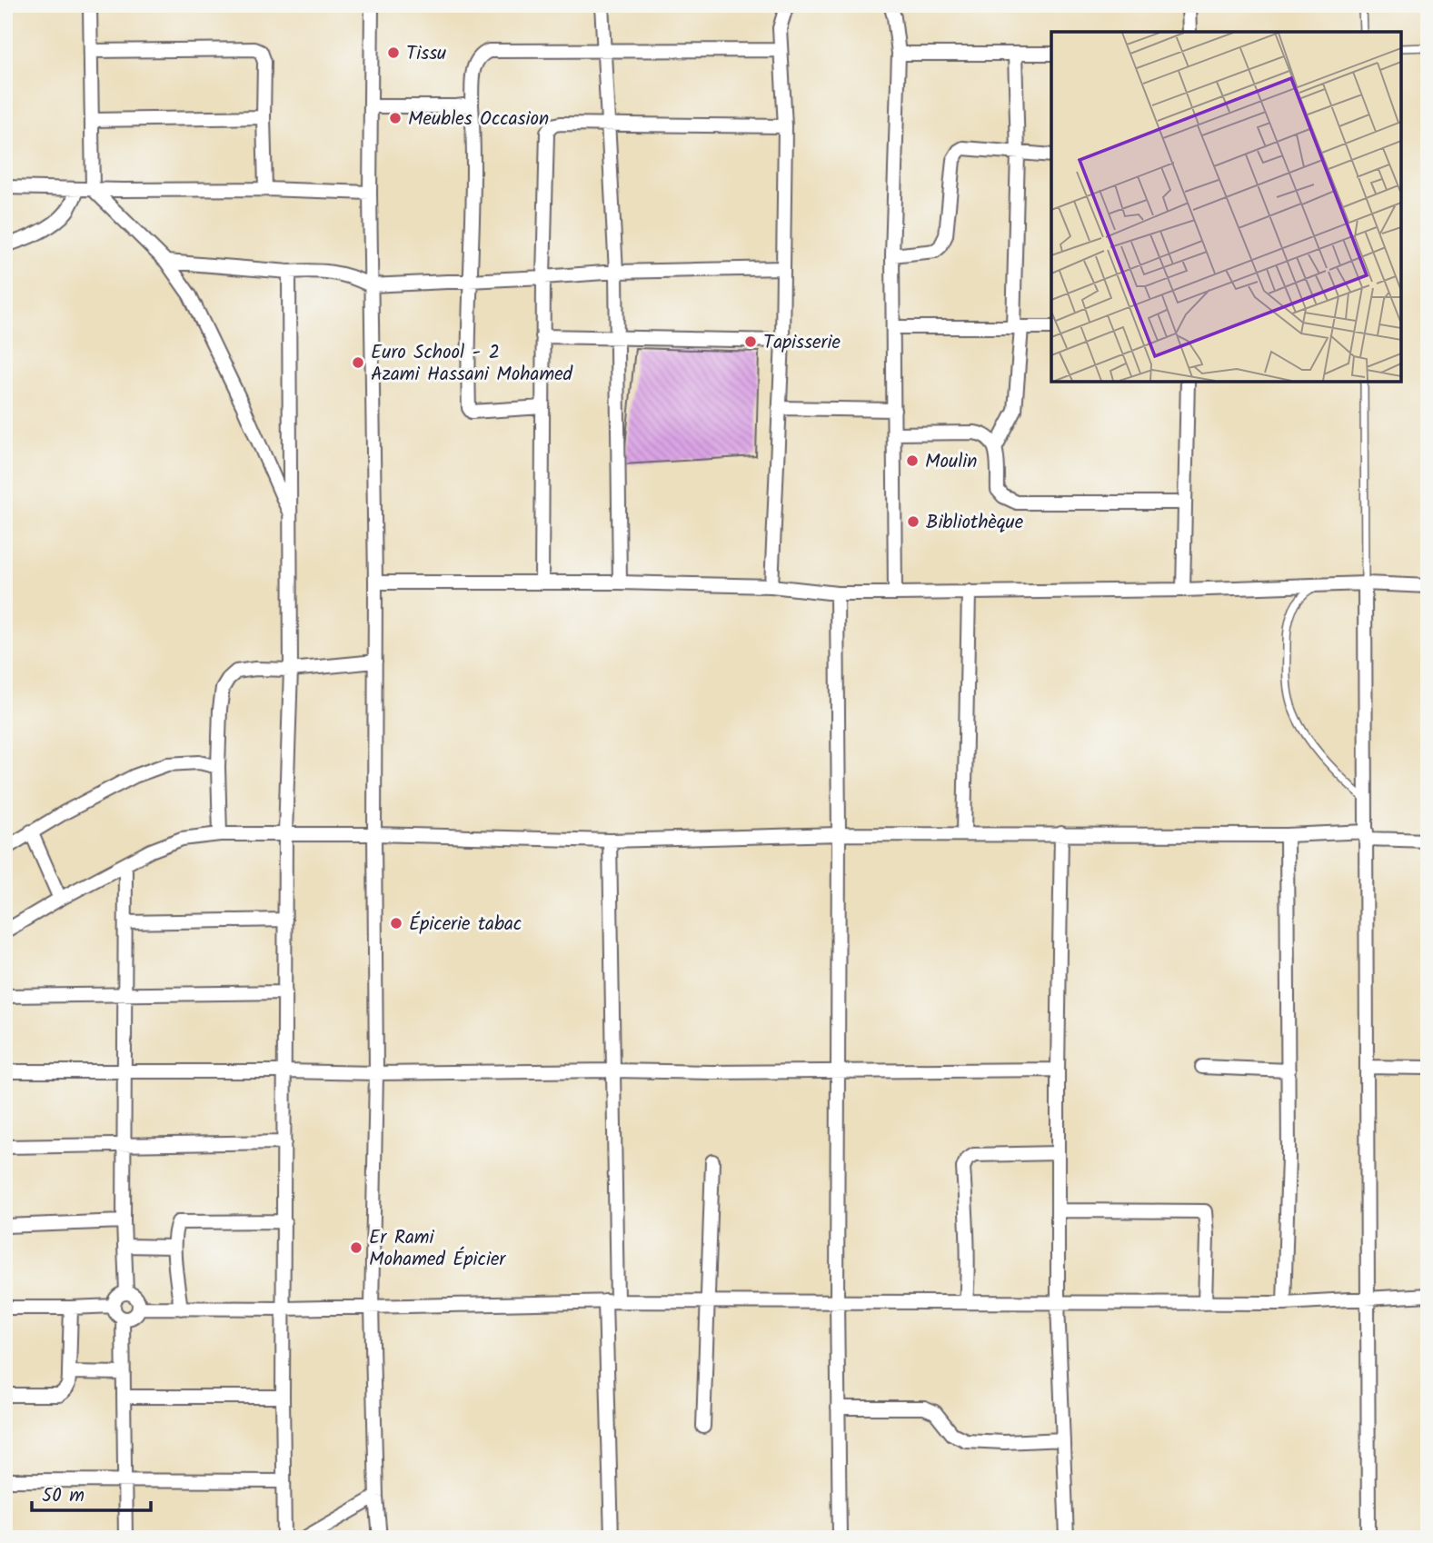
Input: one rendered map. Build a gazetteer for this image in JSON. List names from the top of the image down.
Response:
{
  "places": [
    "Tissu",
    "Meubles Occasion",
    "Tapisserie",
    "Euro School - 2 Azami Hassani Mohamed",
    "Moulin",
    "Bibliothèque",
    "Épicerie tabac",
    "Er Rami Mohamed Épicier"
  ],
  "scale_bar": "50 m"
}
